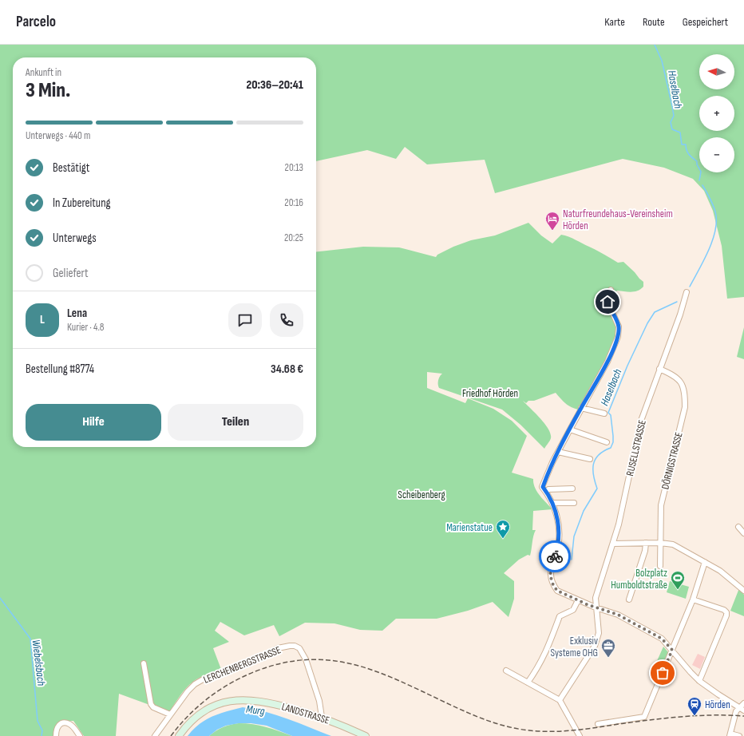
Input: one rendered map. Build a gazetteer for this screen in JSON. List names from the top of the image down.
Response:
{
  "streets": {
    "street": [
      "RUSELLSTRASSE",
      "DÖRNIGSTRASSE",
      "LERCHENBERGSTRASSE",
      "LANDSTRASSE"
    ]
  },
  "crossings": [
    ["RUSELLSTRASSE", "DÖRNIGSTRASSE"],
    ["LERCHENBERGSTRASSE", "LANDSTRASSE"]
  ],
  "water": ["Haselbach", "Wiebelsbach", "Murg"],
  "parks": ["Friedhof Hörden", "Scheibenberg"],
  "places": {
    "hotel": ["Naturfreundehaus-Vereinsheim Hörden"],
    "place": ["Marienstatue"],
    "sports": ["Bolzplatz Humboldtstraße"],
    "office": ["Exklusiv Systeme OHG"],
    "station": ["Hörden"]
  },
  "north": "left",
  "page": {
    "header": "Parcelo",
    "nav": ["Karte", "Route", "Gespeichert"],
    "map_buttons": ["+", "−"],
    "heading": ["3 Min.", "Ankunft in", "20:36–20:41"],
    "panel": [
      "Lena",
      "Kurier · 4.8",
      "Bestellung #8774",
      "34.68 €"
    ],
    "bar": "Unterwegs · 440 m",
    "list": [
      ["Bestätigt", "20:13"],
      ["In Zubereitung", "20:16"],
      ["Unterwegs", "20:25"],
      "Geliefert"
    ],
    "round": "L",
    "buttons": ["Hilfe", "Teilen"]
  }
}
